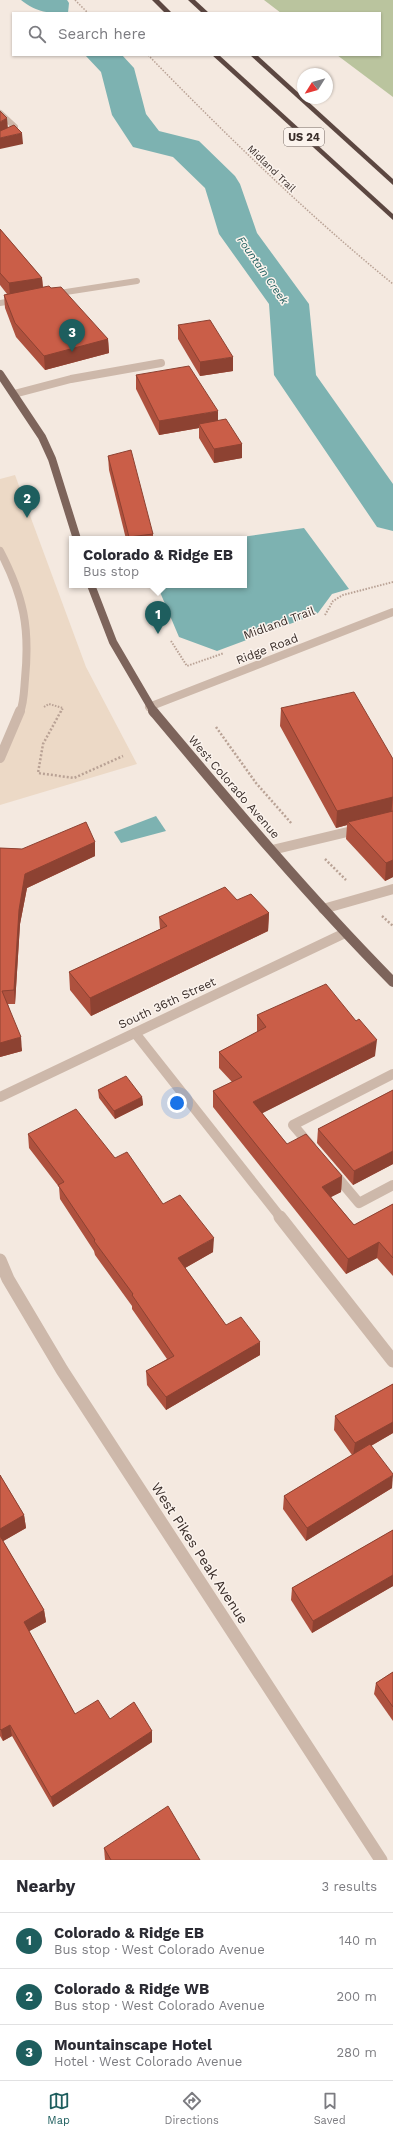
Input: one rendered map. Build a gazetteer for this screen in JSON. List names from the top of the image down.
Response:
{
  "streets": {
    "highway": ["US 24"],
    "main road": ["West Colorado Avenue"],
    "street": ["Ridge Road", "South 36th Street", "West Pikes Peak Avenue"],
    "path": ["Midland Trail"]
  },
  "crossings": [
    ["Ridge Road", "West Colorado Avenue"],
    ["West Colorado Avenue", "South 36th Street"]
  ],
  "water": ["Fountain Creek"],
  "north": "bottom left",
  "page": {
    "search": "Search here",
    "pins": ["3", "2", "1"],
    "popup": ["Colorado & Ridge EB", "Bus stop"],
    "heading": ["Nearby", "3 results"],
    "list": [
      {
        "mark": "1",
        "name": "Colorado & Ridge EB",
        "note": "Bus stop · West Colorado Avenue",
        "value": "140 m"
      },
      {
        "mark": "2",
        "name": "Colorado & Ridge WB",
        "note": "Bus stop · West Colorado Avenue",
        "value": "200 m"
      },
      {
        "mark": "3",
        "name": "Mountainscape Hotel",
        "note": "Hotel · West Colorado Avenue",
        "value": "280 m"
      }
    ],
    "nav": ["Map", "Directions", "Saved"]
  }
}
